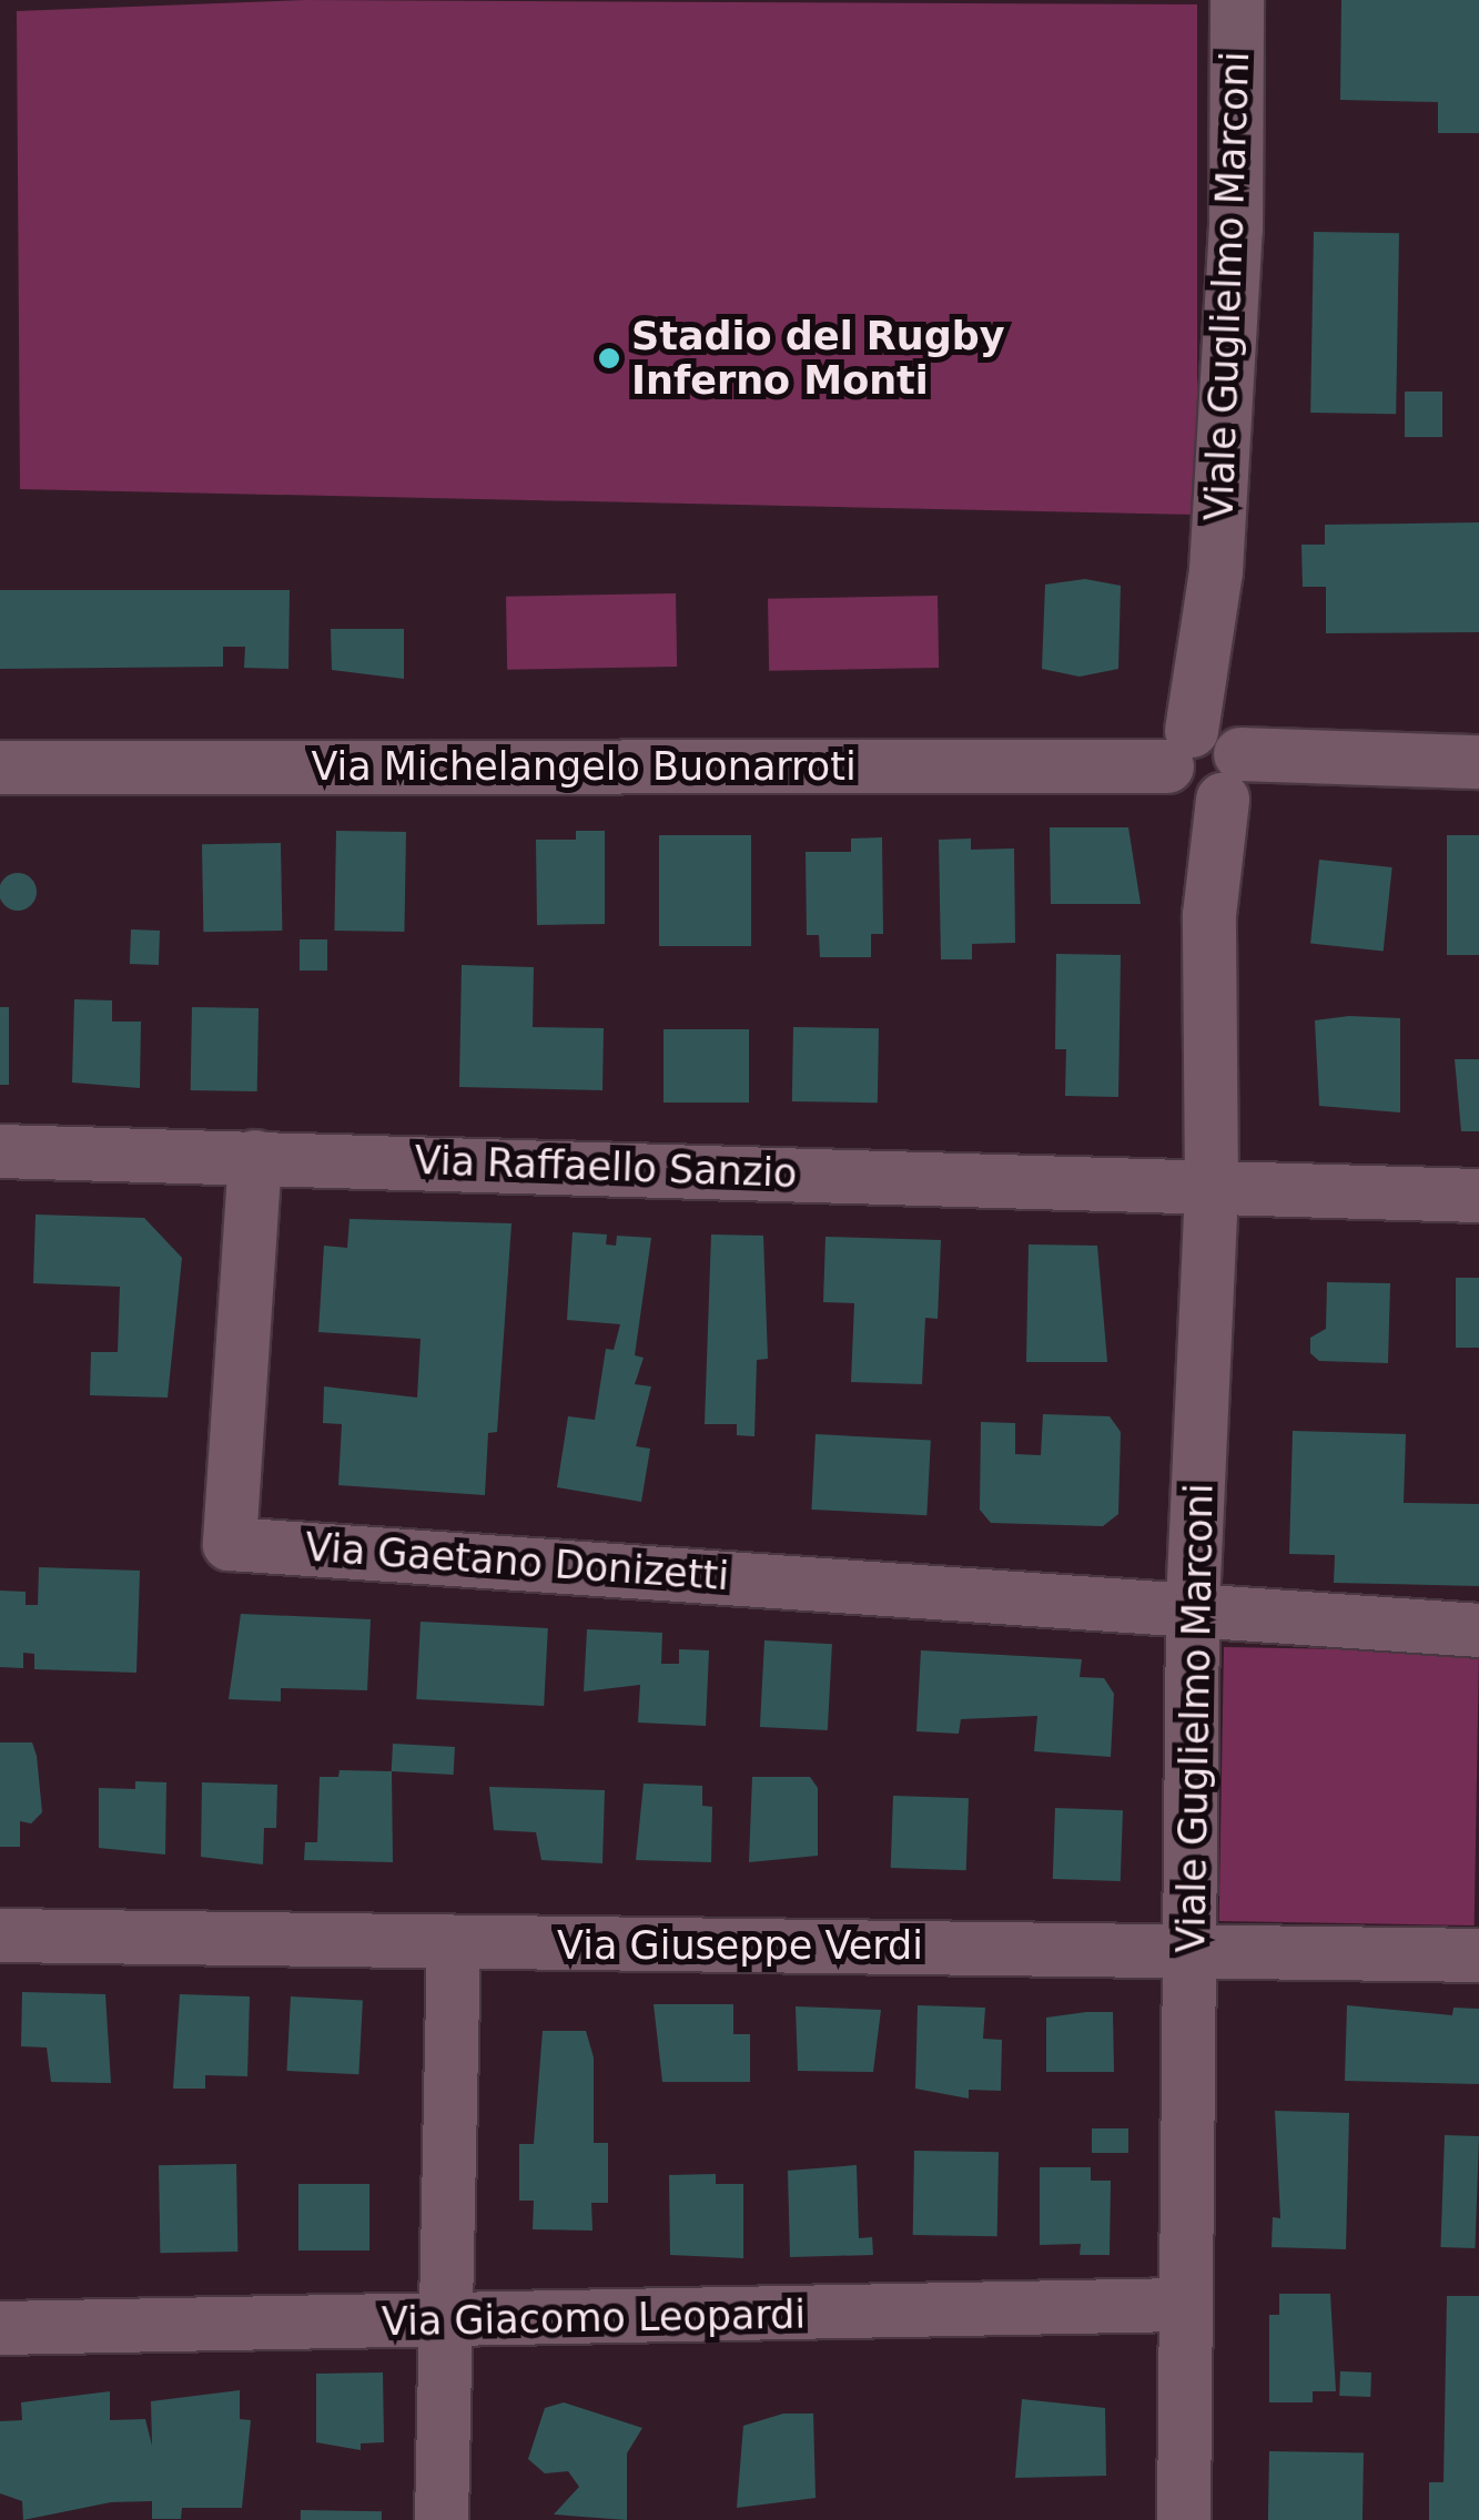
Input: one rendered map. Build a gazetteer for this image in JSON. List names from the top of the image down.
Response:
{
  "streets": {
    "street": [
      "Viale Guglielmo Marconi",
      "Via Michelangelo Buonarroti",
      "Via Raffaello Sanzio",
      "Via Gaetano Donizetti",
      "Via Giuseppe Verdi",
      "Via Giacomo Leopardi"
    ]
  },
  "crossings": [
    ["Viale Guglielmo Marconi", "Via Michelangelo Buonarroti"],
    ["Viale Guglielmo Marconi", "Via Raffaello Sanzio"],
    ["Viale Guglielmo Marconi", "Via Gaetano Donizetti"],
    ["Viale Guglielmo Marconi", "Via Giuseppe Verdi"],
    ["Viale Guglielmo Marconi", "Via Giacomo Leopardi"],
    ["Via Raffaello Sanzio", "Via Gaetano Donizetti"]
  ],
  "places": ["Stadio del Rugby Inferno Monti"]
}
